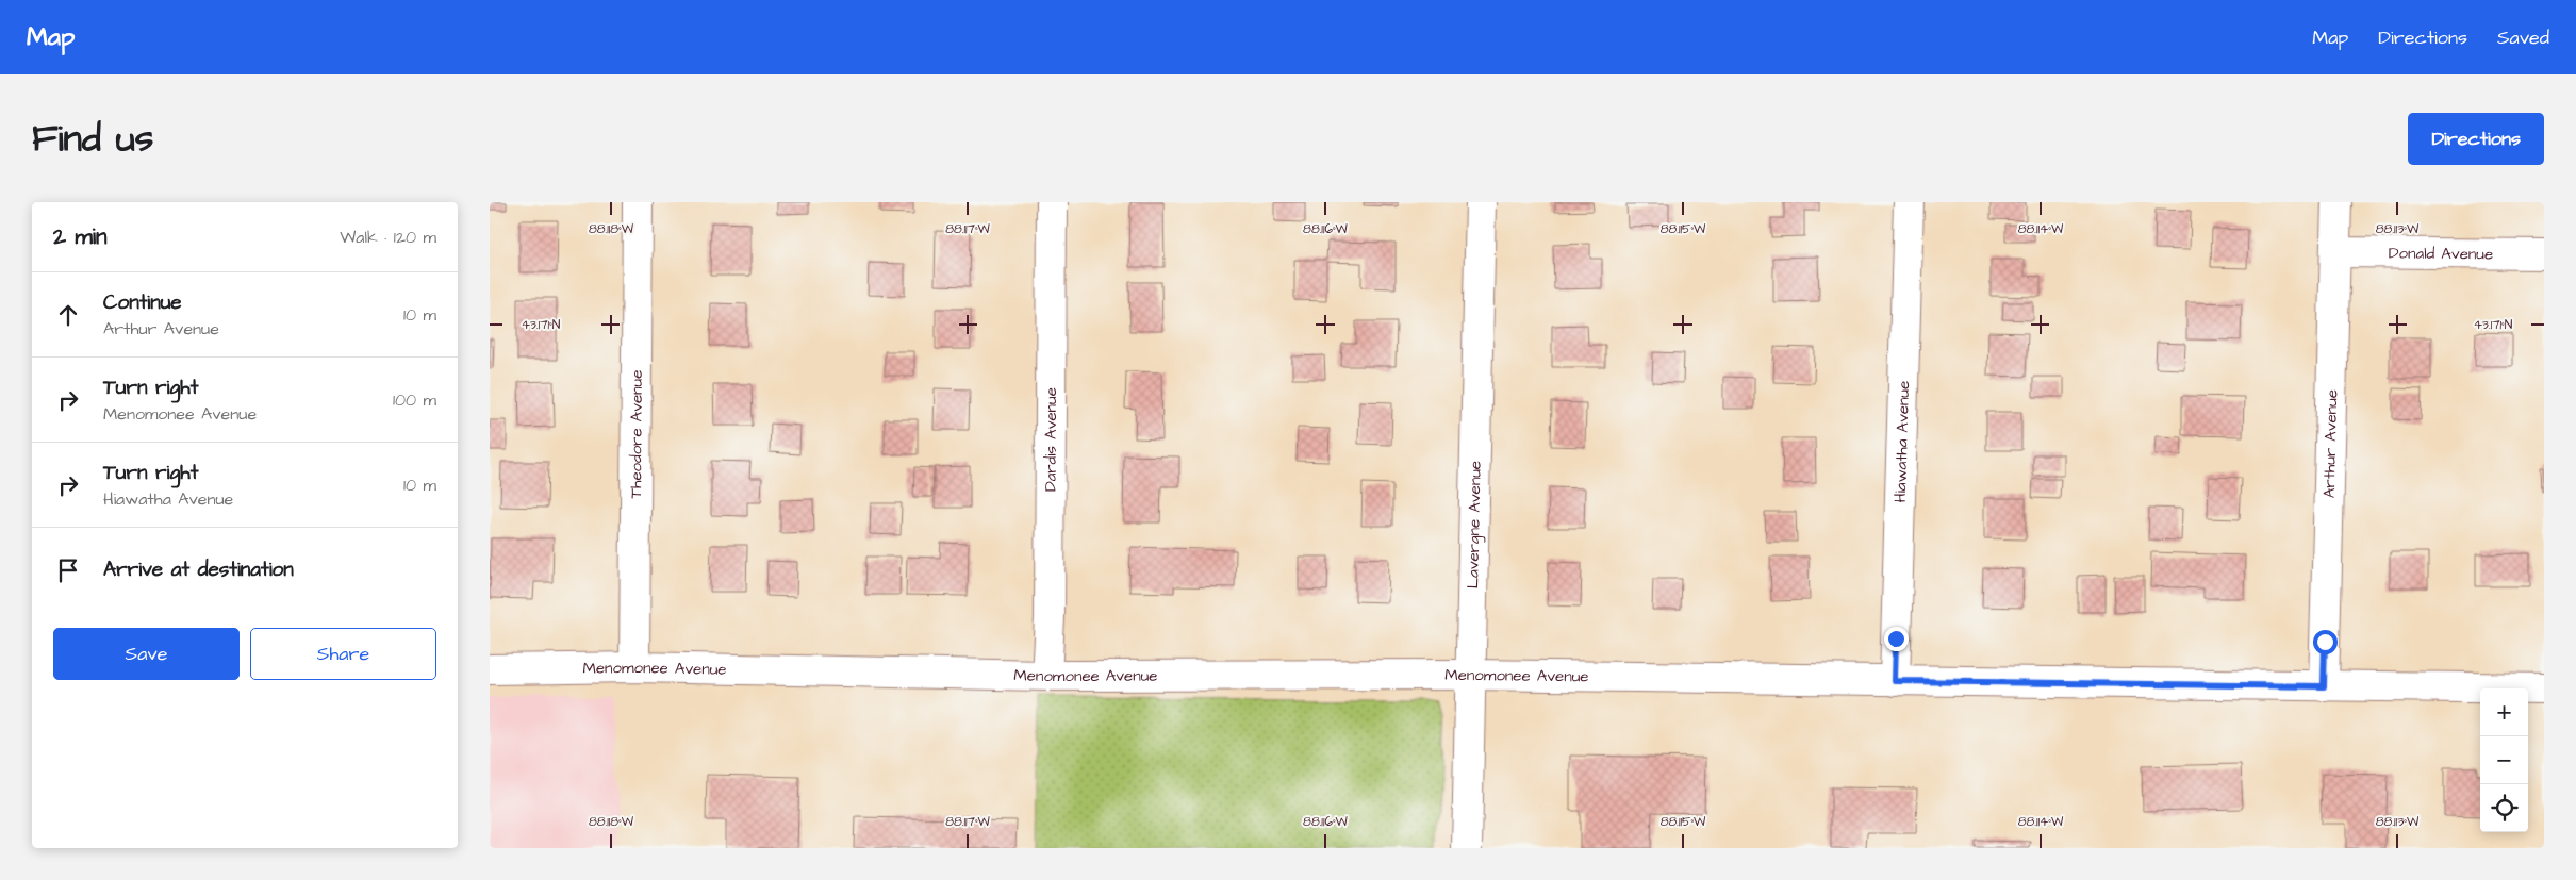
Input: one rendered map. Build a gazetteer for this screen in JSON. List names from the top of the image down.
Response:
{
  "streets": {
    "street": [
      "Donald Avenue",
      "Theodore Avenue",
      "Dardis Avenue",
      "Hiawatha Avenue",
      "Arthur Avenue",
      "Lavergne Avenue",
      "Menomonee Avenue"
    ]
  },
  "crossings": [
    ["Donald Avenue", "Arthur Avenue"],
    ["Theodore Avenue", "Menomonee Avenue"],
    ["Dardis Avenue", "Menomonee Avenue"],
    ["Hiawatha Avenue", "Menomonee Avenue"],
    ["Arthur Avenue", "Menomonee Avenue"],
    ["Lavergne Avenue", "Menomonee Avenue"]
  ],
  "page": {
    "header": "Map",
    "nav": ["Map", "Directions", "Saved"],
    "title": "Find us",
    "buttons": [
      "Directions",
      ["Save", "Share"]
    ],
    "heading": ["2 min", "Walk · 120 m"],
    "list": [
      ["Continue", "Arthur Avenue", "10 m"],
      ["Turn right", "Menomonee Avenue", "100 m"],
      ["Turn right", "Hiawatha Avenue", "10 m"],
      "Arrive at destination"
    ],
    "map_buttons": ["+", "−"]
  },
  "coordinates": [
    "88.118°W",
    "88.117°W",
    "88.116°W",
    "88.115°W",
    "88.114°W",
    "88.113°W",
    "43.171°N"
  ]
}
